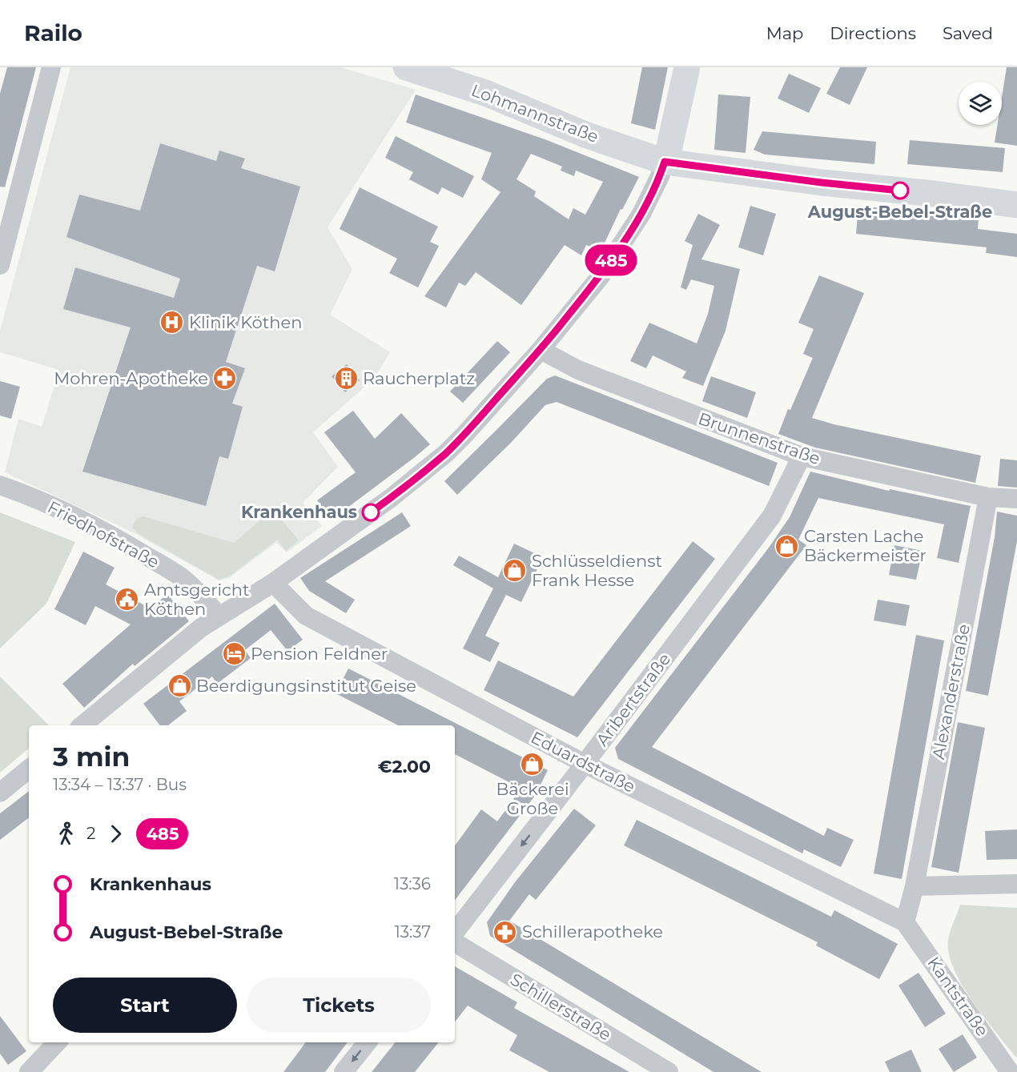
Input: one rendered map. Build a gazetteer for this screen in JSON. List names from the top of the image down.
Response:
{
  "streets": {
    "main road": ["Lohmannstraße"],
    "street": [
      "Brunnenstraße",
      "Friedhofstraße",
      "Alexanderstraße",
      "Aribertstraße",
      "Eduardstraße",
      "Kantstraße",
      "Schillerstraße"
    ]
  },
  "crossings": [
    ["Brunnenstraße", "Alexanderstraße"],
    ["Brunnenstraße", "Aribertstraße"],
    ["Alexanderstraße", "Eduardstraße"],
    ["Alexanderstraße", "Kantstraße"],
    ["Aribertstraße", "Eduardstraße"],
    ["Eduardstraße", "Kantstraße"]
  ],
  "one_way": ["Aribertstraße"],
  "places": {
    "other": ["August-Bebel-Straße", "Krankenhaus"],
    "hospital": ["Klinik Köthen"],
    "pharmacy": ["Mohren-Apotheke", "Schillerapotheke"],
    "building": ["Raucherplatz"],
    "shop": [
      "Carsten Lache Bäckermeister",
      "Schlüsseldienst Frank Hesse",
      "Beerdigungsinstitut Geise",
      "Bäckerei Große"
    ],
    "public building": ["Amtsgericht Köthen"],
    "hotel": ["Pension Feldner"]
  },
  "lines": ["bus line 485"],
  "page": {
    "header": "Railo",
    "nav": ["Map", "Directions", "Saved"],
    "on_map": "485",
    "heading": ["3 min", "13:34 – 13:37 · Bus", "€2.00"],
    "legs": ["2", "485"],
    "list": [
      {
        "name": "Krankenhaus",
        "value": "13:36"
      },
      {
        "name": "August-Bebel-Straße",
        "value": "13:37"
      }
    ],
    "buttons": ["Start", "Tickets"]
  }
}
